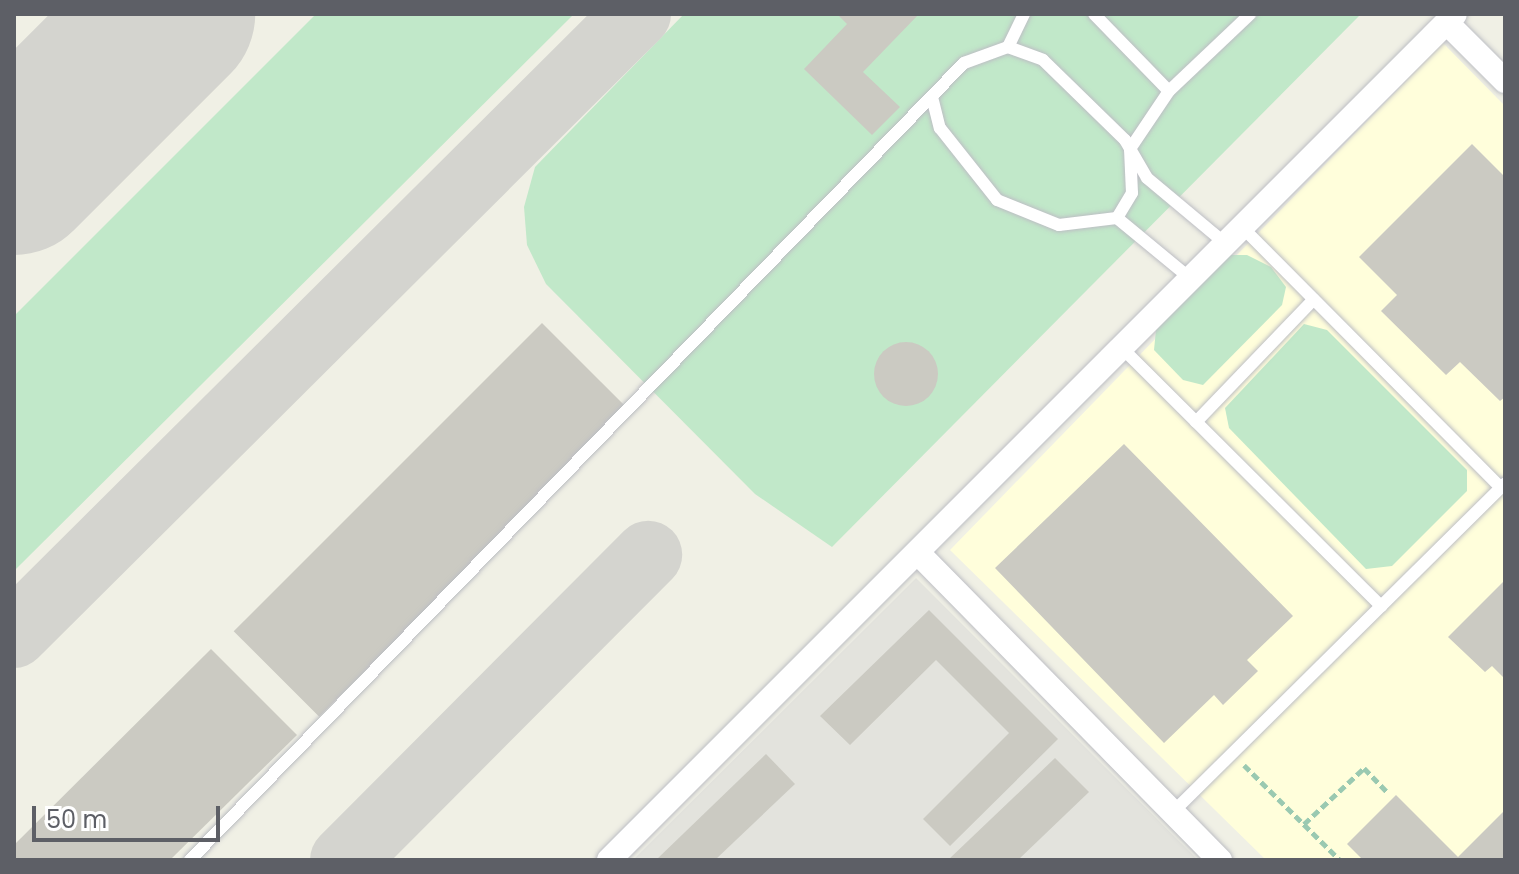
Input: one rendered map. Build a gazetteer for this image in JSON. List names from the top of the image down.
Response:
{
  "scale_bar": "50 m"
}
